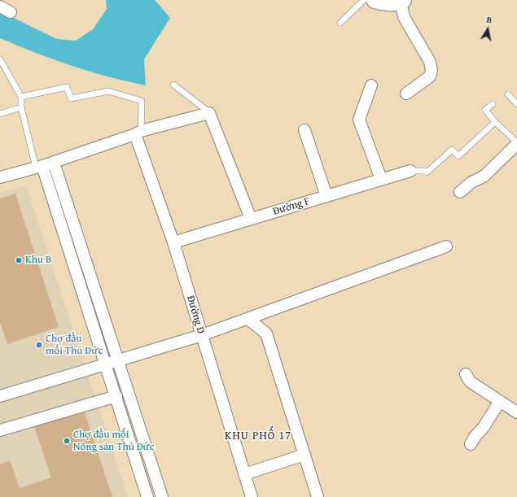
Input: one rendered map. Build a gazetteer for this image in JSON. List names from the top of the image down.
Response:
{
  "streets": {
    "street": ["Đường F", "Đường D"]
  },
  "crossings": [
    ["Đường F", "Đường D"]
  ],
  "districts": ["KHU PHỐ 17"],
  "places": ["Khu B", "Chợ đầu mối Thủ Đức", "Chợ đầu mối Nông sản Thủ Đức"],
  "north": "top"
}
